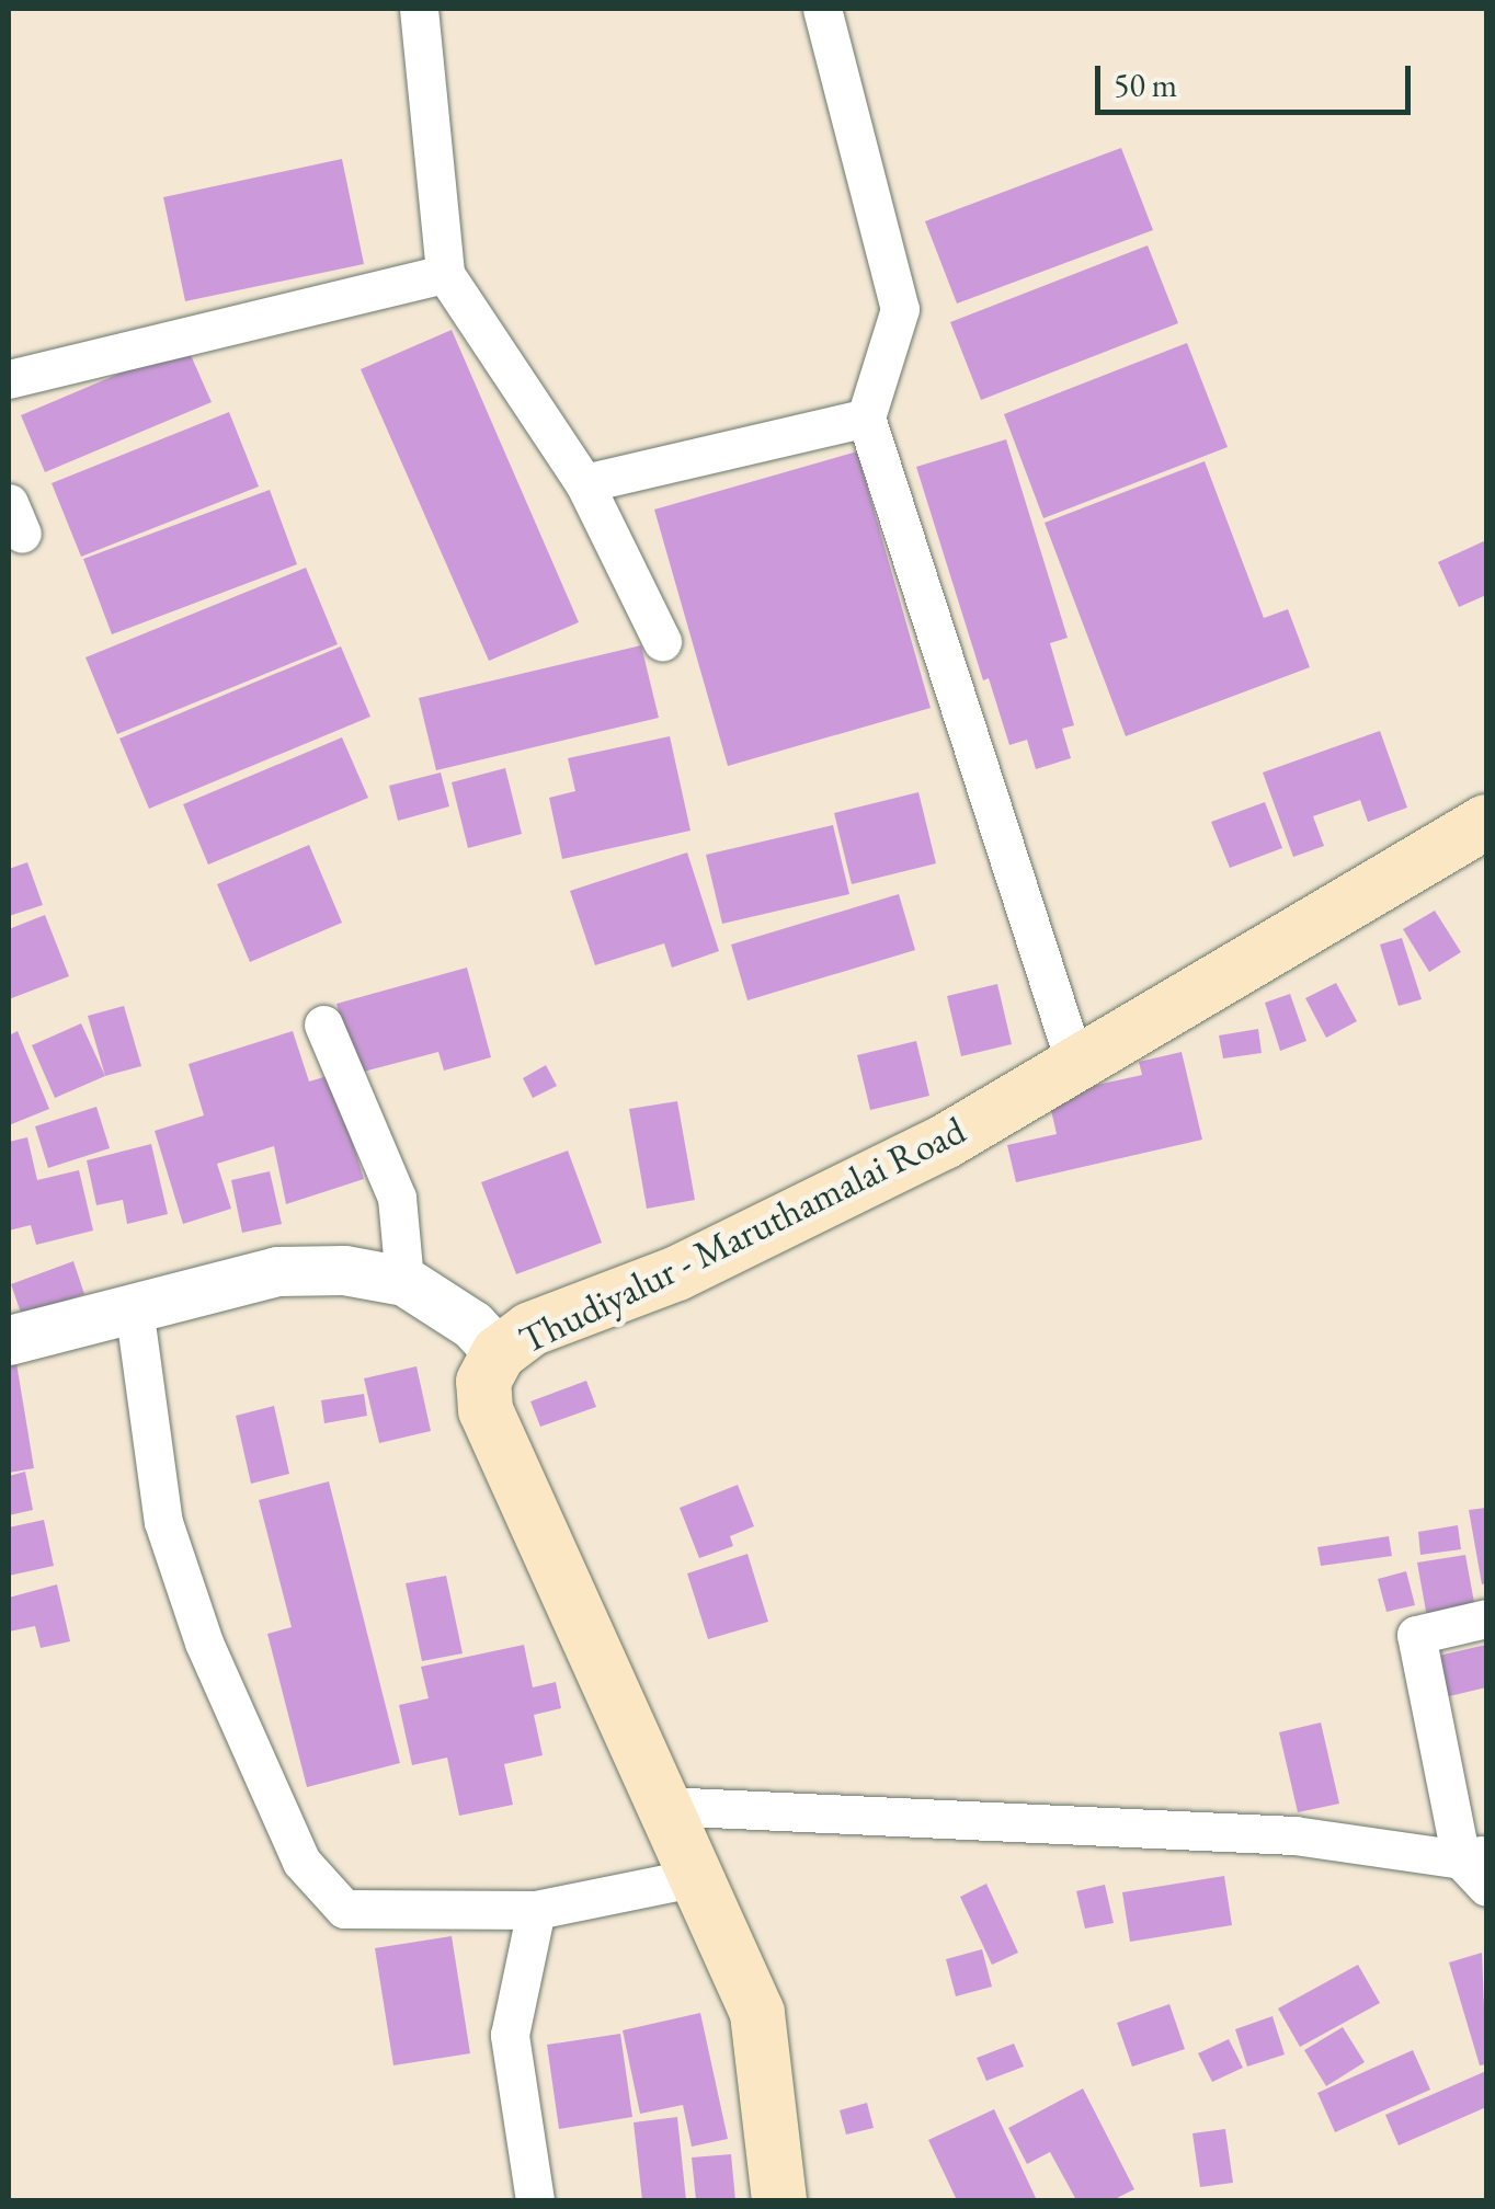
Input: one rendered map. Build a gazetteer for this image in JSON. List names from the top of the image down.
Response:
{
  "streets": {
    "main road": ["Thudiyalur - Maruthamalai Road"]
  },
  "scale_bar": "50 m"
}
